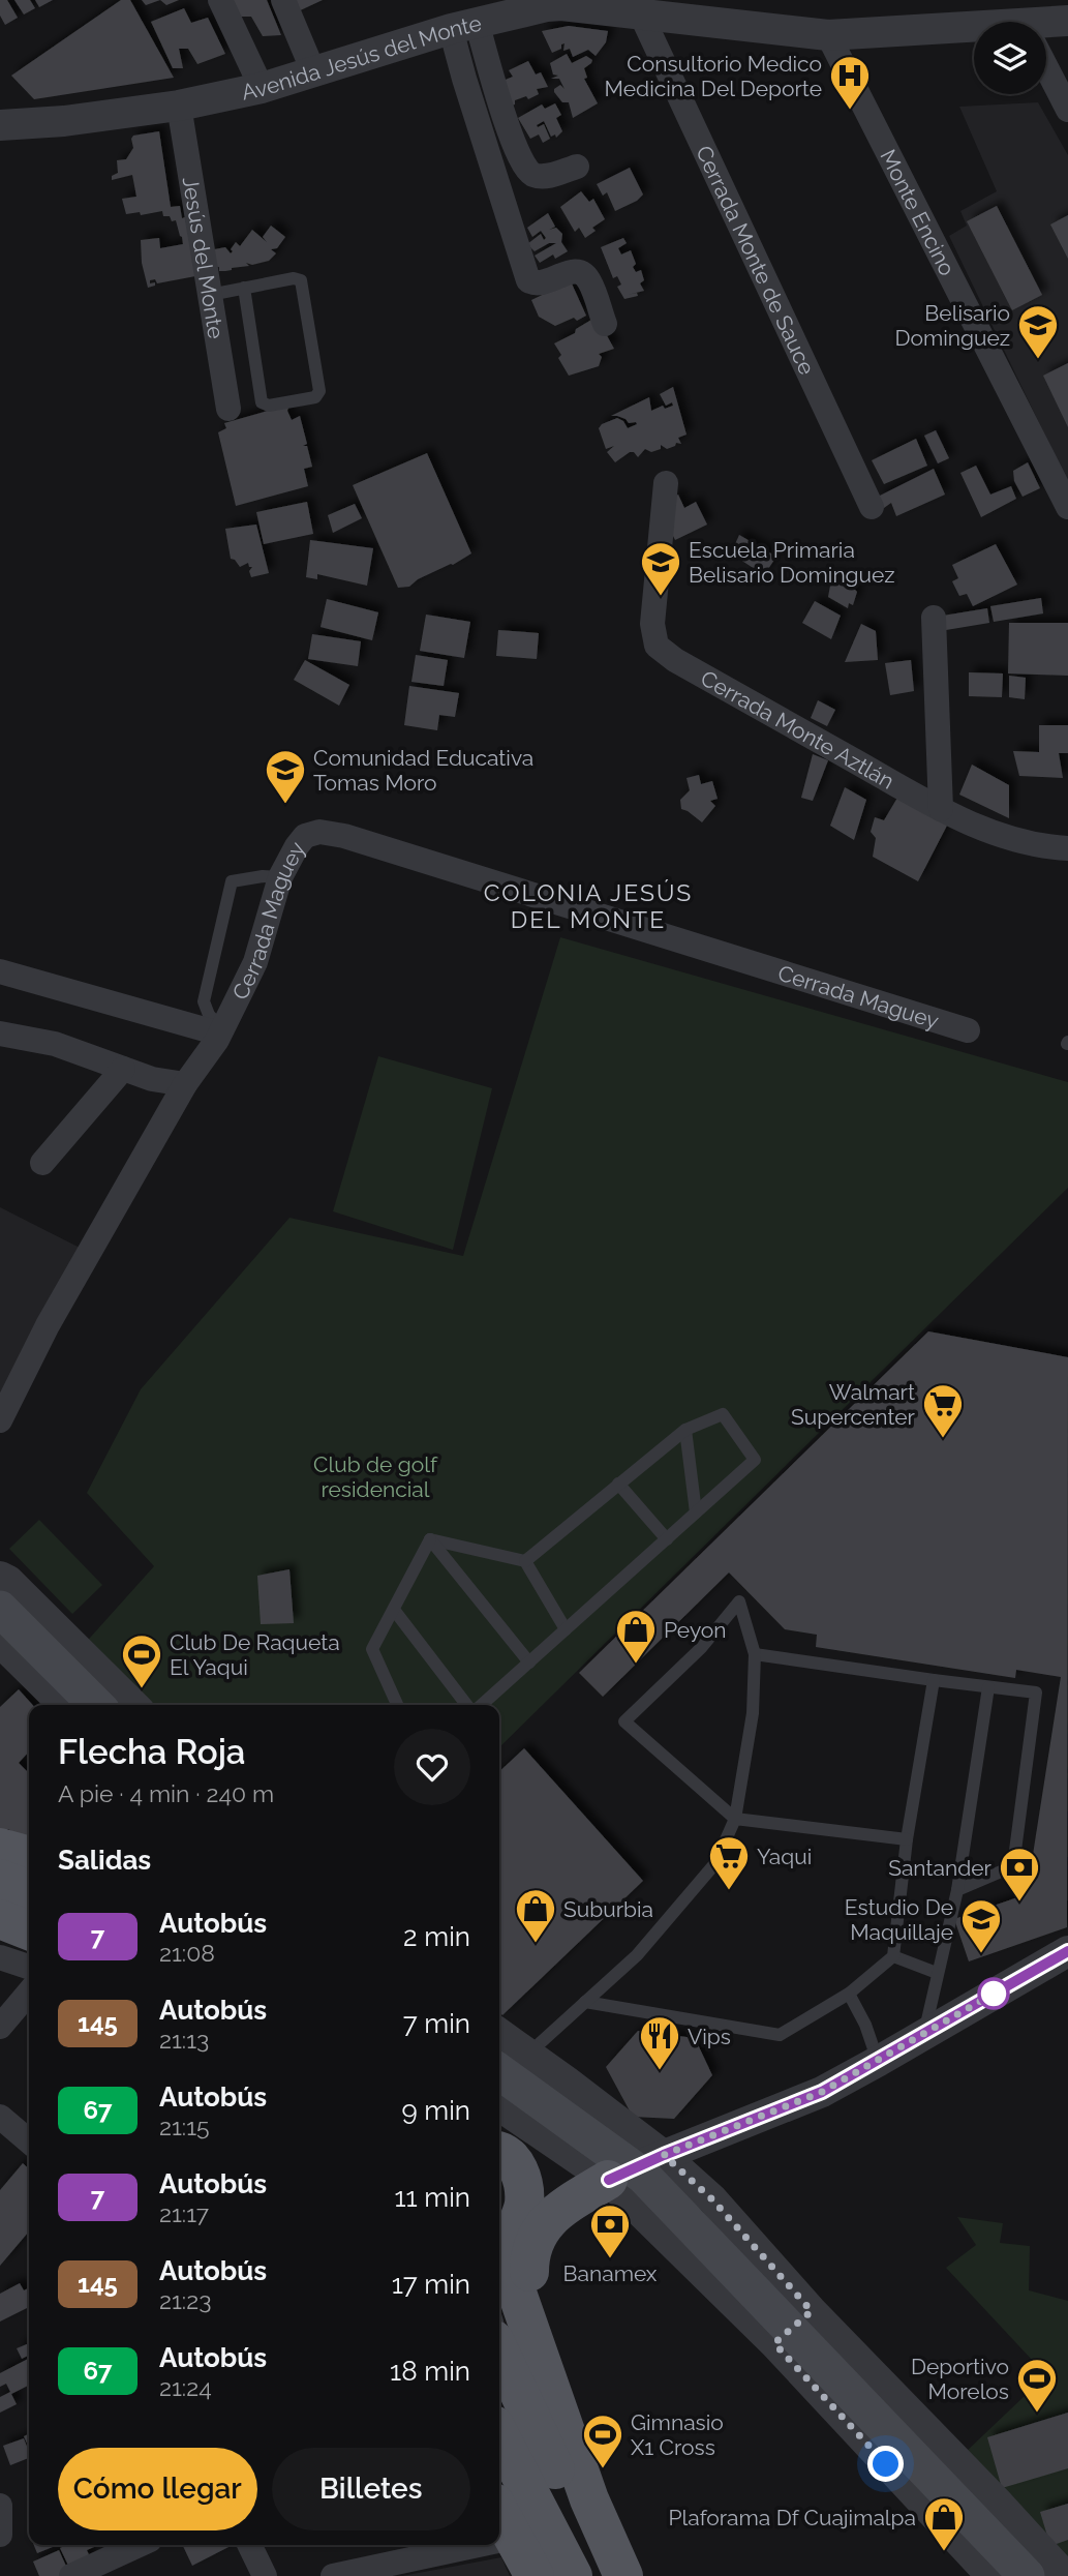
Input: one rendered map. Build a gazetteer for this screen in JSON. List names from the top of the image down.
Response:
{
  "streets": {
    "street": [
      "Avenida Jesús del Monte",
      "Monte Encino",
      "Jesús del Monte",
      "Cerrada Monte de Sauce",
      "Cerrada Monte Aztlán",
      "Cerrada Maguey"
    ]
  },
  "crossings": [
    ["Avenida Jesús del Monte", "Monte Encino"],
    ["Avenida Jesús del Monte", "Jesús del Monte"],
    ["Avenida Jesús del Monte", "Cerrada Monte de Sauce"]
  ],
  "districts": ["COLONIA JESÚS DEL MONTE"],
  "parks": ["Club de golf residencial"],
  "places": {
    "hospital": ["Consultorio Medico Medicina Del Deporte"],
    "school or university": [
      "Belisario Dominguez",
      "Escuela Primaria Belisario Dominguez",
      "Comunidad Educativa Tomas Moro",
      "Estudio De Maquillaje"
    ],
    "supermarket": ["Walmart Supercenter", "Yaqui"],
    "shop": ["Peyon", "Suburbia", "Plaforama Df Cuajimalpa"],
    "sports": ["Club De Raqueta El Yaqui", "Deportivo Morelos", "Gimnasio X1 Cross"],
    "bank": ["Santander", "Banamex"],
    "restaurant": ["Vips"]
  },
  "lines": ["bus line 7"],
  "page": {
    "heading": [
      ["Flecha Roja", "A pie · 4 min · 240 m"],
      "Salidas"
    ],
    "list": [
      {
        "mark": "7",
        "name": "Autobús",
        "note": "21:08",
        "value": "2 min"
      },
      {
        "mark": "145",
        "name": "Autobús",
        "note": "21:13",
        "value": "7 min"
      },
      {
        "mark": "67",
        "name": "Autobús",
        "note": "21:15",
        "value": "9 min"
      },
      {
        "mark": "7",
        "name": "Autobús",
        "note": "21:17",
        "value": "11 min"
      },
      {
        "mark": "145",
        "name": "Autobús",
        "note": "21:23",
        "value": "17 min"
      },
      {
        "mark": "67",
        "name": "Autobús",
        "note": "21:24",
        "value": "18 min"
      }
    ],
    "buttons": ["Cómo llegar", "Billetes"]
  }
}
